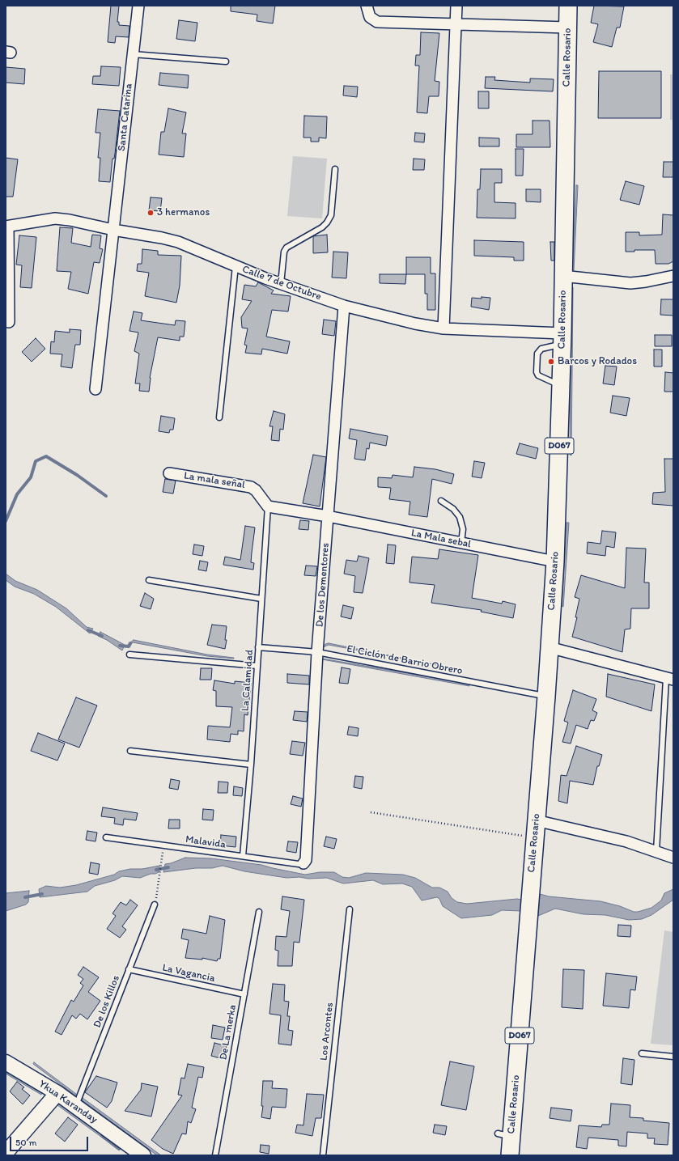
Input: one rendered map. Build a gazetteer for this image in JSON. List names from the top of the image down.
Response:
{
  "streets": {
    "main road": ["Calle Rosario", "D067"],
    "street": [
      "Santa Catarina",
      "Calle 7 de Octubre",
      "La mala señal",
      "La Mala sebal",
      "De los Dementores",
      "Ykua Karanday"
    ],
    "lane": [
      "El Ciclón de Barrio Obrero",
      "La Calamidad",
      "Malavida",
      "La Vagancia",
      "De los Killos",
      "Los Arcontes",
      "De La merka"
    ]
  },
  "crossings": [
    ["Calle Rosario", "Calle 7 de Octubre"],
    ["Calle Rosario", "La Mala sebal"],
    ["Calle Rosario", "El Ciclón de Barrio Obrero"],
    ["Santa Catarina", "Calle 7 de Octubre"],
    ["Calle 7 de Octubre", "De los Dementores"],
    ["La mala señal", "La Calamidad"],
    ["La Mala sebal", "De los Dementores"],
    ["De los Dementores", "El Ciclón de Barrio Obrero"],
    ["De los Dementores", "Malavida"],
    ["El Ciclón de Barrio Obrero", "La Calamidad"],
    ["La Calamidad", "Malavida"],
    ["La Vagancia", "De los Killos"],
    ["La Vagancia", "De La merka"],
    ["De los Killos", "Ykua Karanday"]
  ],
  "places": ["3 hermanos", "Barcos y Rodados"],
  "scale_bar": "50 m"
}
